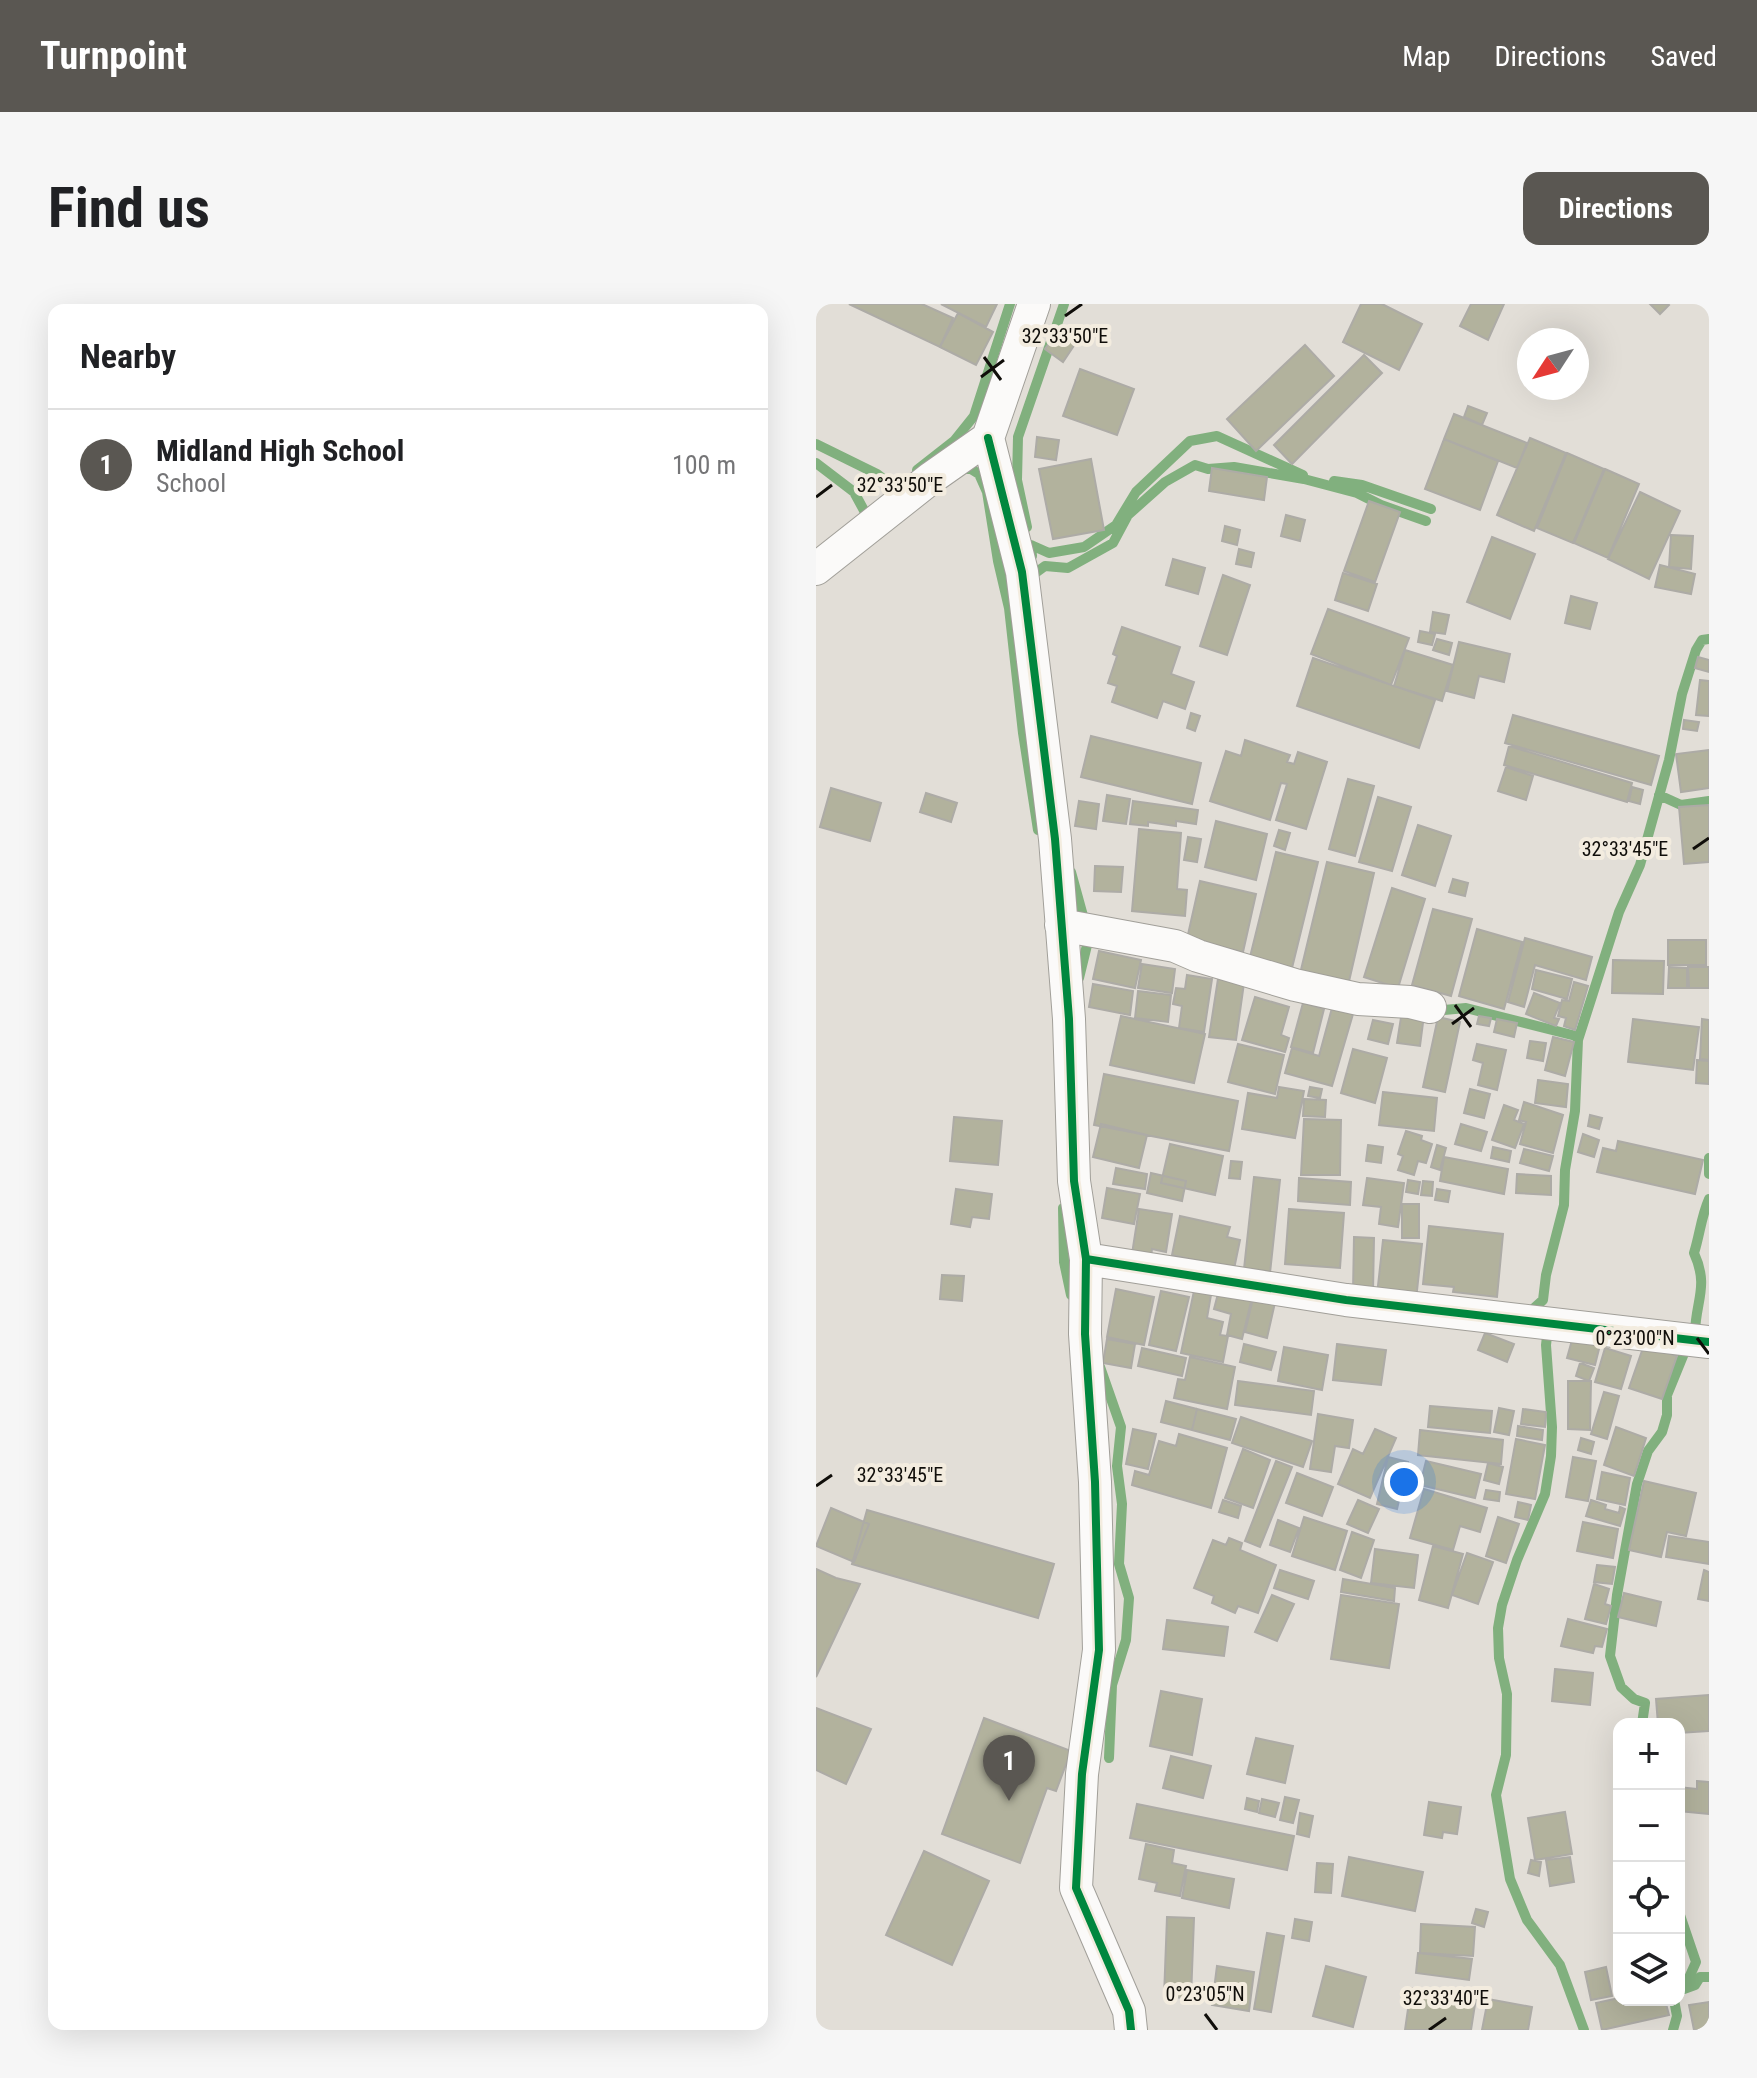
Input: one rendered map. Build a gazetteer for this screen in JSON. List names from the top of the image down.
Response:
{
  "north": "bottom left",
  "page": {
    "header": "Turnpoint",
    "nav": ["Map", "Directions", "Saved"],
    "buttons": "Directions",
    "title": "Find us",
    "heading": "Nearby",
    "list": [
      {
        "mark": "1",
        "name": "Midland High School",
        "note": "School",
        "value": "100 m"
      }
    ],
    "map_buttons": ["+", "−"],
    "pins": "1"
  },
  "coordinates": [
    "32°33'50\"E",
    "32°33'45\"E",
    "0°23'00\"N",
    "0°23'05\"N",
    "32°33'40\"E"
  ]
}
